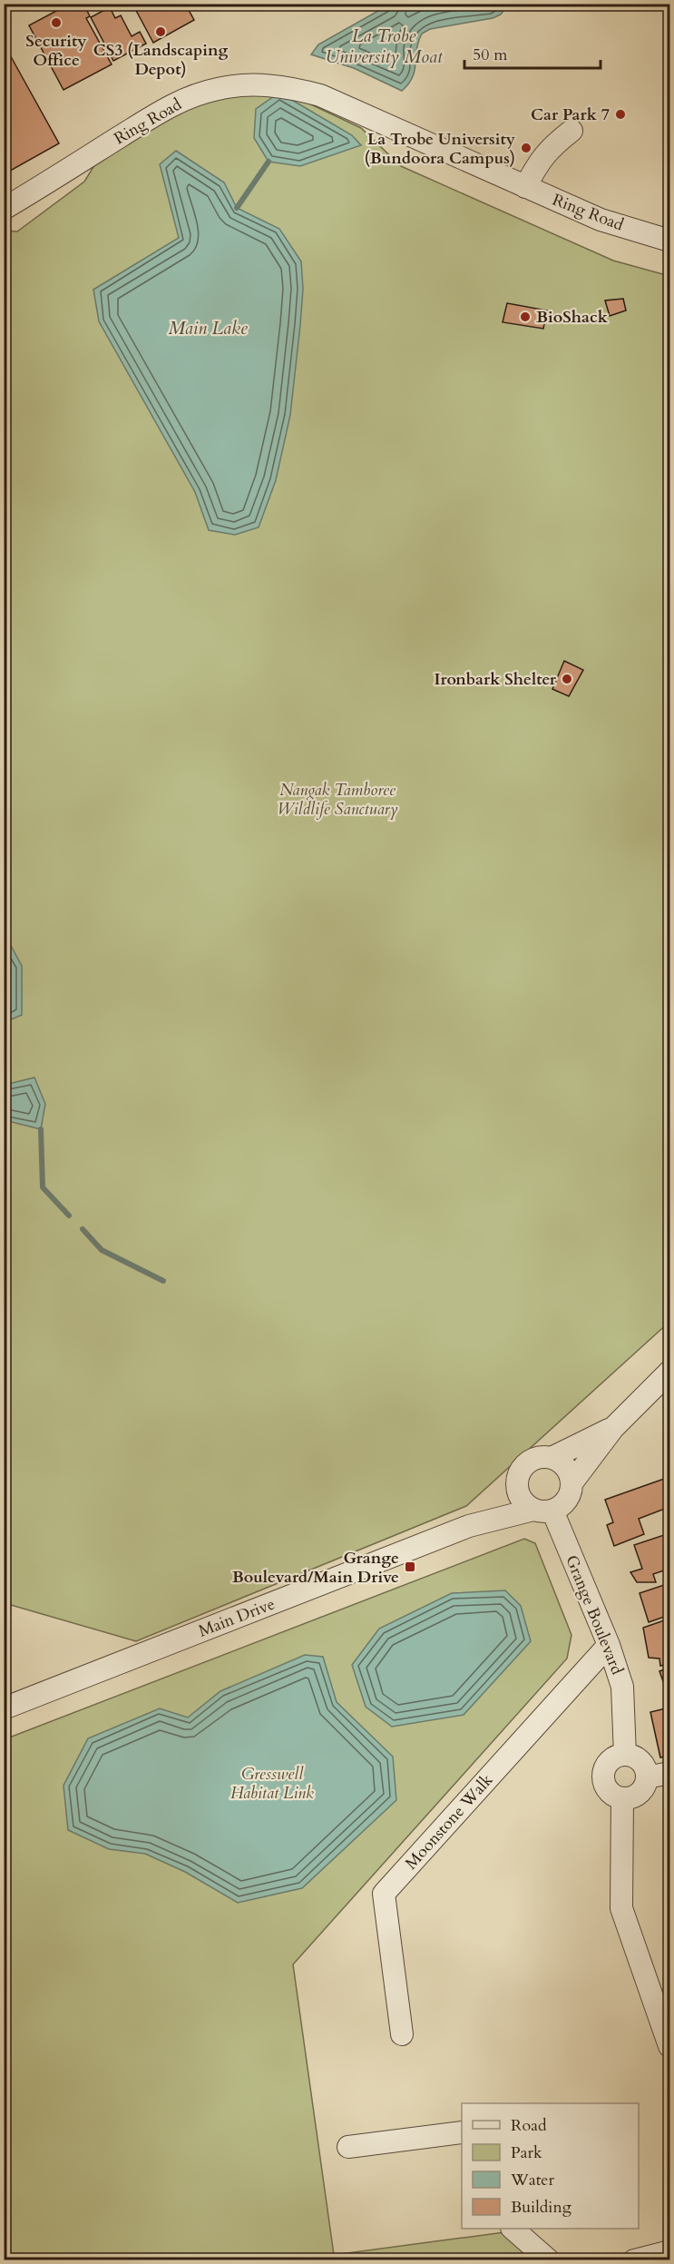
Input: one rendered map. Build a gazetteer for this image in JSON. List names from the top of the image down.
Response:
{
  "streets": {
    "street": [
      "Ring Road",
      "Grange Boulevard",
      "Main Drive",
      "Moonstone Walk"
    ]
  },
  "crossings": [
    ["Grange Boulevard", "Main Drive"],
    ["Grange Boulevard", "Moonstone Walk"]
  ],
  "water": ["La Trobe University Moat", "Main Lake"],
  "parks": ["Nangak Tamboree Wildlife Sanctuary", "Gresswell Habitat Link"],
  "places": {
    "other": [
      "Security Office",
      "CS3 (Landscaping Depot)",
      "Car Park 7",
      "La Trobe University (Bundoora Campus)",
      "BioShack",
      "Ironbark Shelter"
    ],
    "transit": ["Grange Boulevard/Main Drive"]
  },
  "legend": [
    "Road",
    "Park",
    "Water",
    "Building"
  ],
  "scale_bar": "50 m"
}
